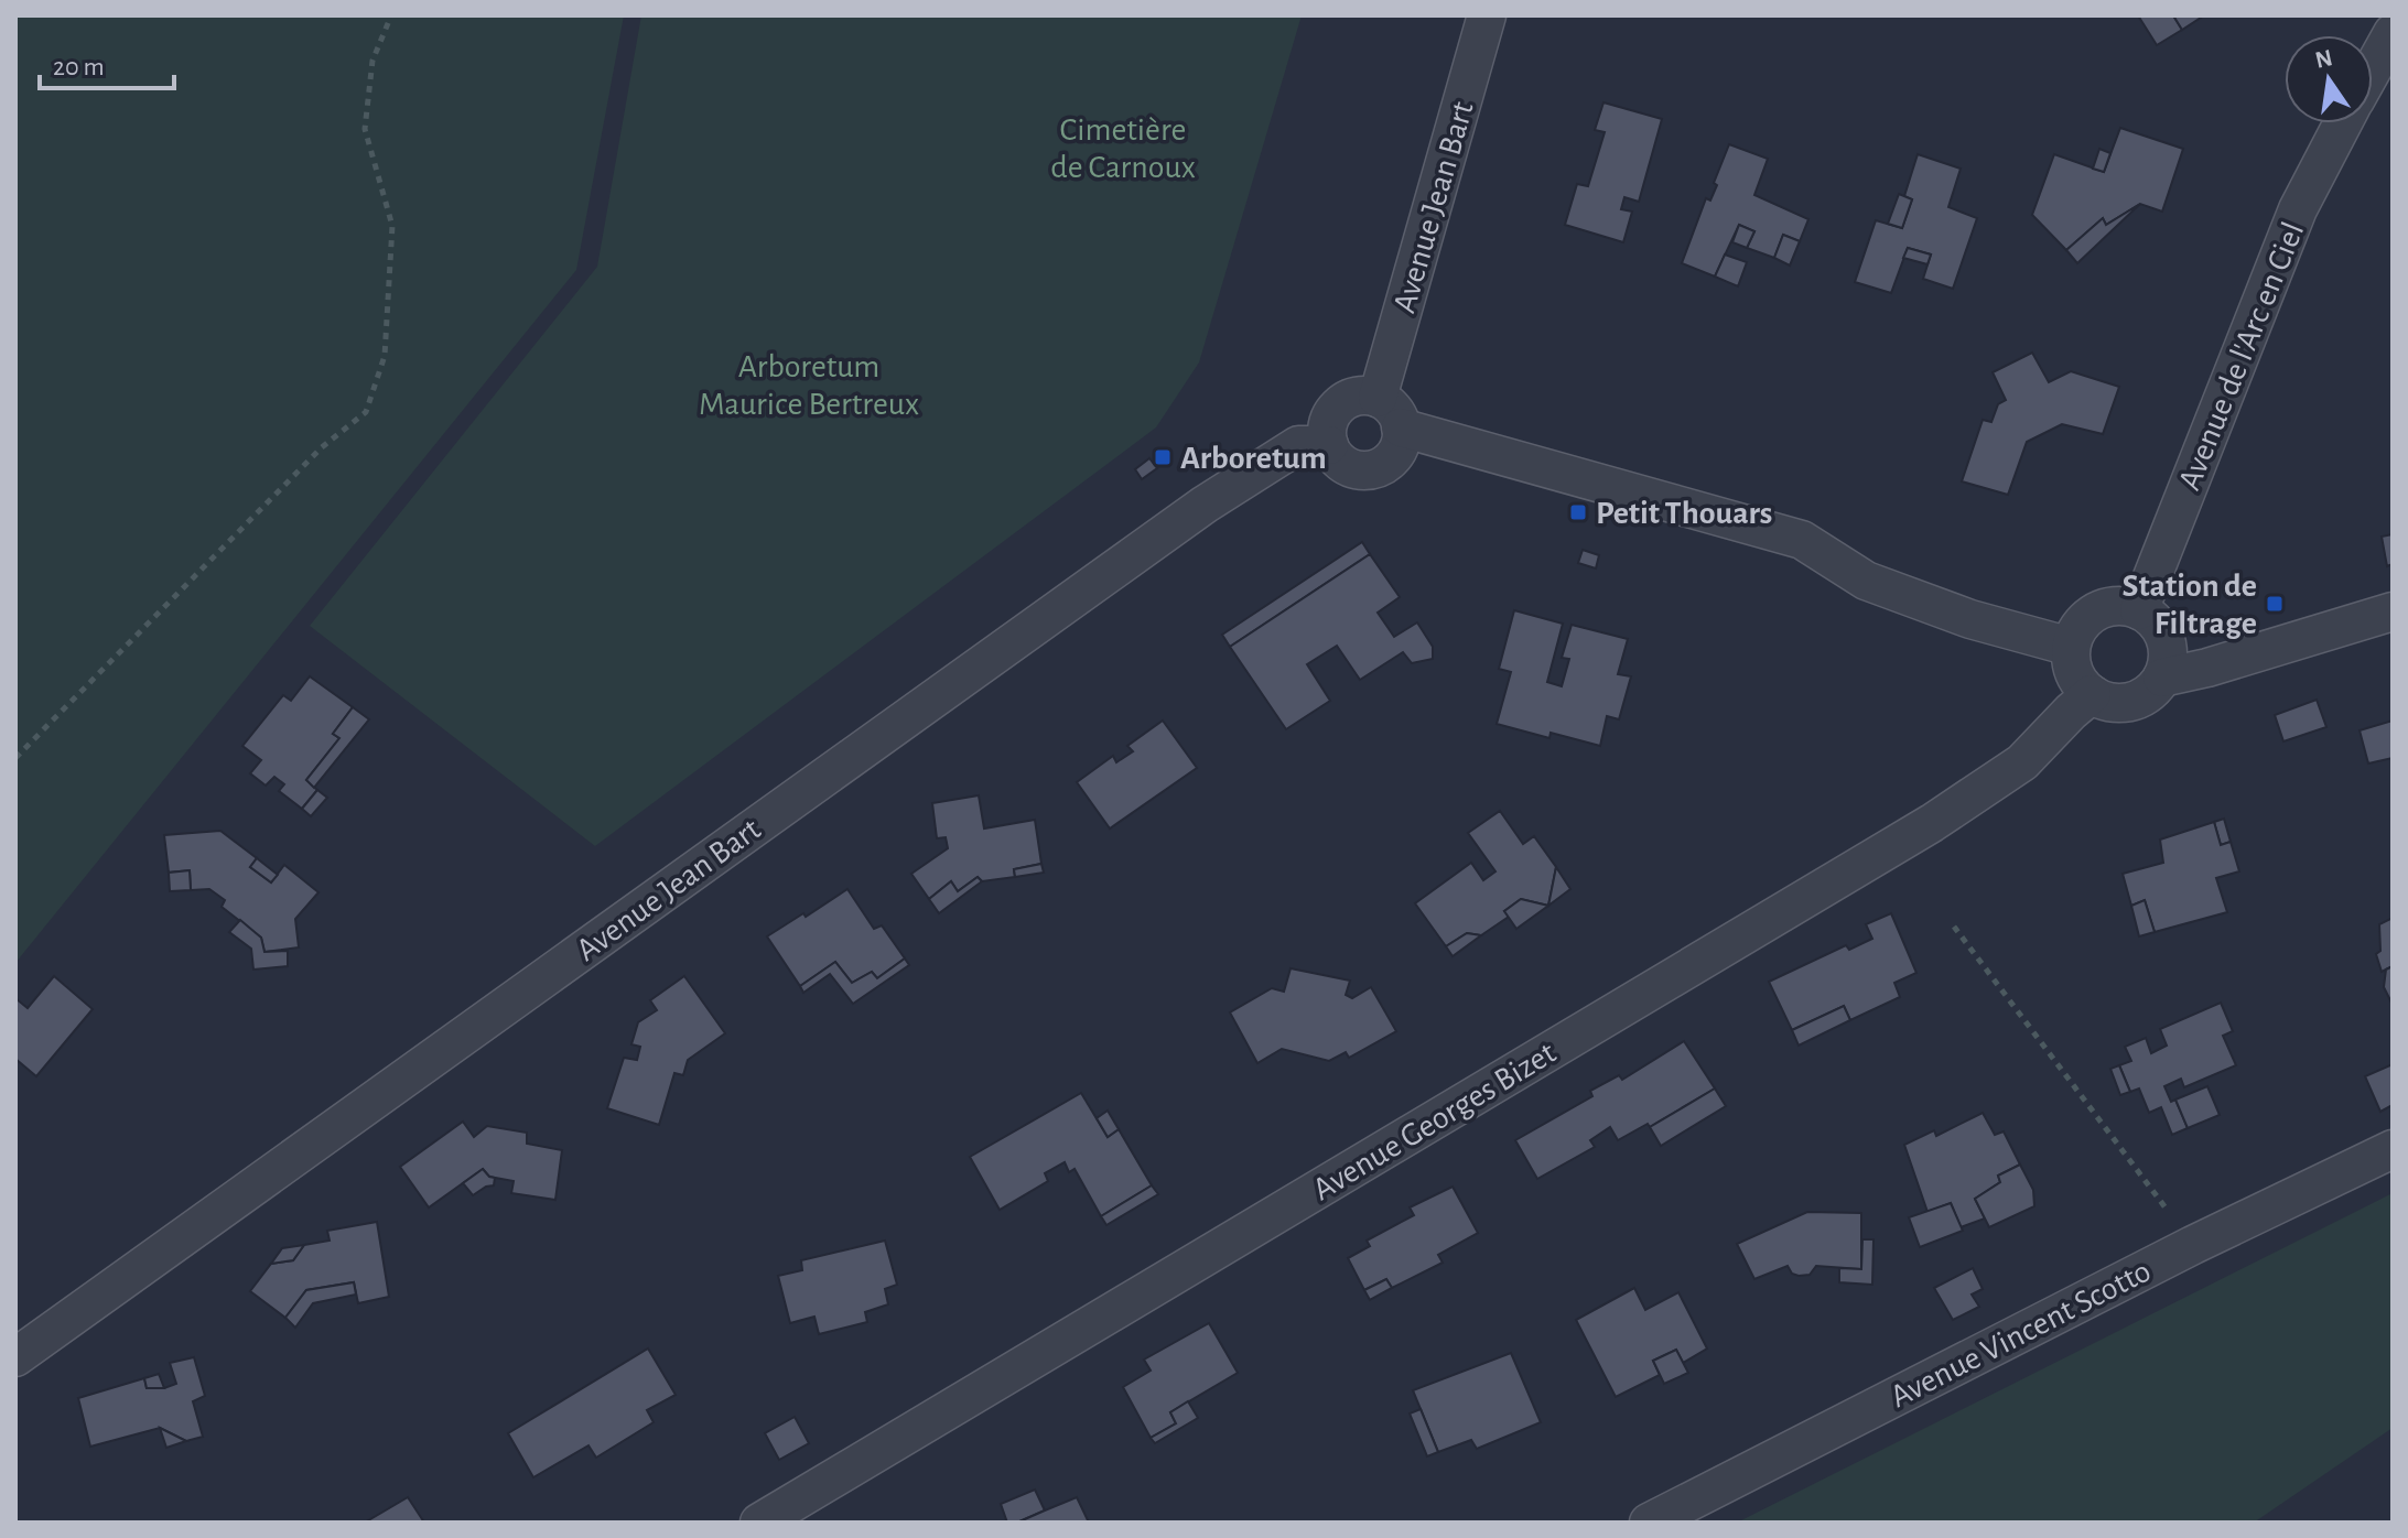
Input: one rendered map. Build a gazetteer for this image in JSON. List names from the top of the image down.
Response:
{
  "streets": {
    "street": [
      "Avenue Jean Bart",
      "Avenue de l'Arc en Ciel",
      "Avenue Georges Bizet",
      "Avenue Vincent Scotto"
    ]
  },
  "crossings": [
    ["Avenue de l'Arc en Ciel", "Avenue Georges Bizet"]
  ],
  "parks": ["Cimetière de Carnoux", "Arboretum Maurice Bertreux"],
  "places": {
    "transit": ["Arboretum", "Petit Thouars", "Station de Filtrage"]
  },
  "scale_bar": "20 m",
  "north": "top"
}
